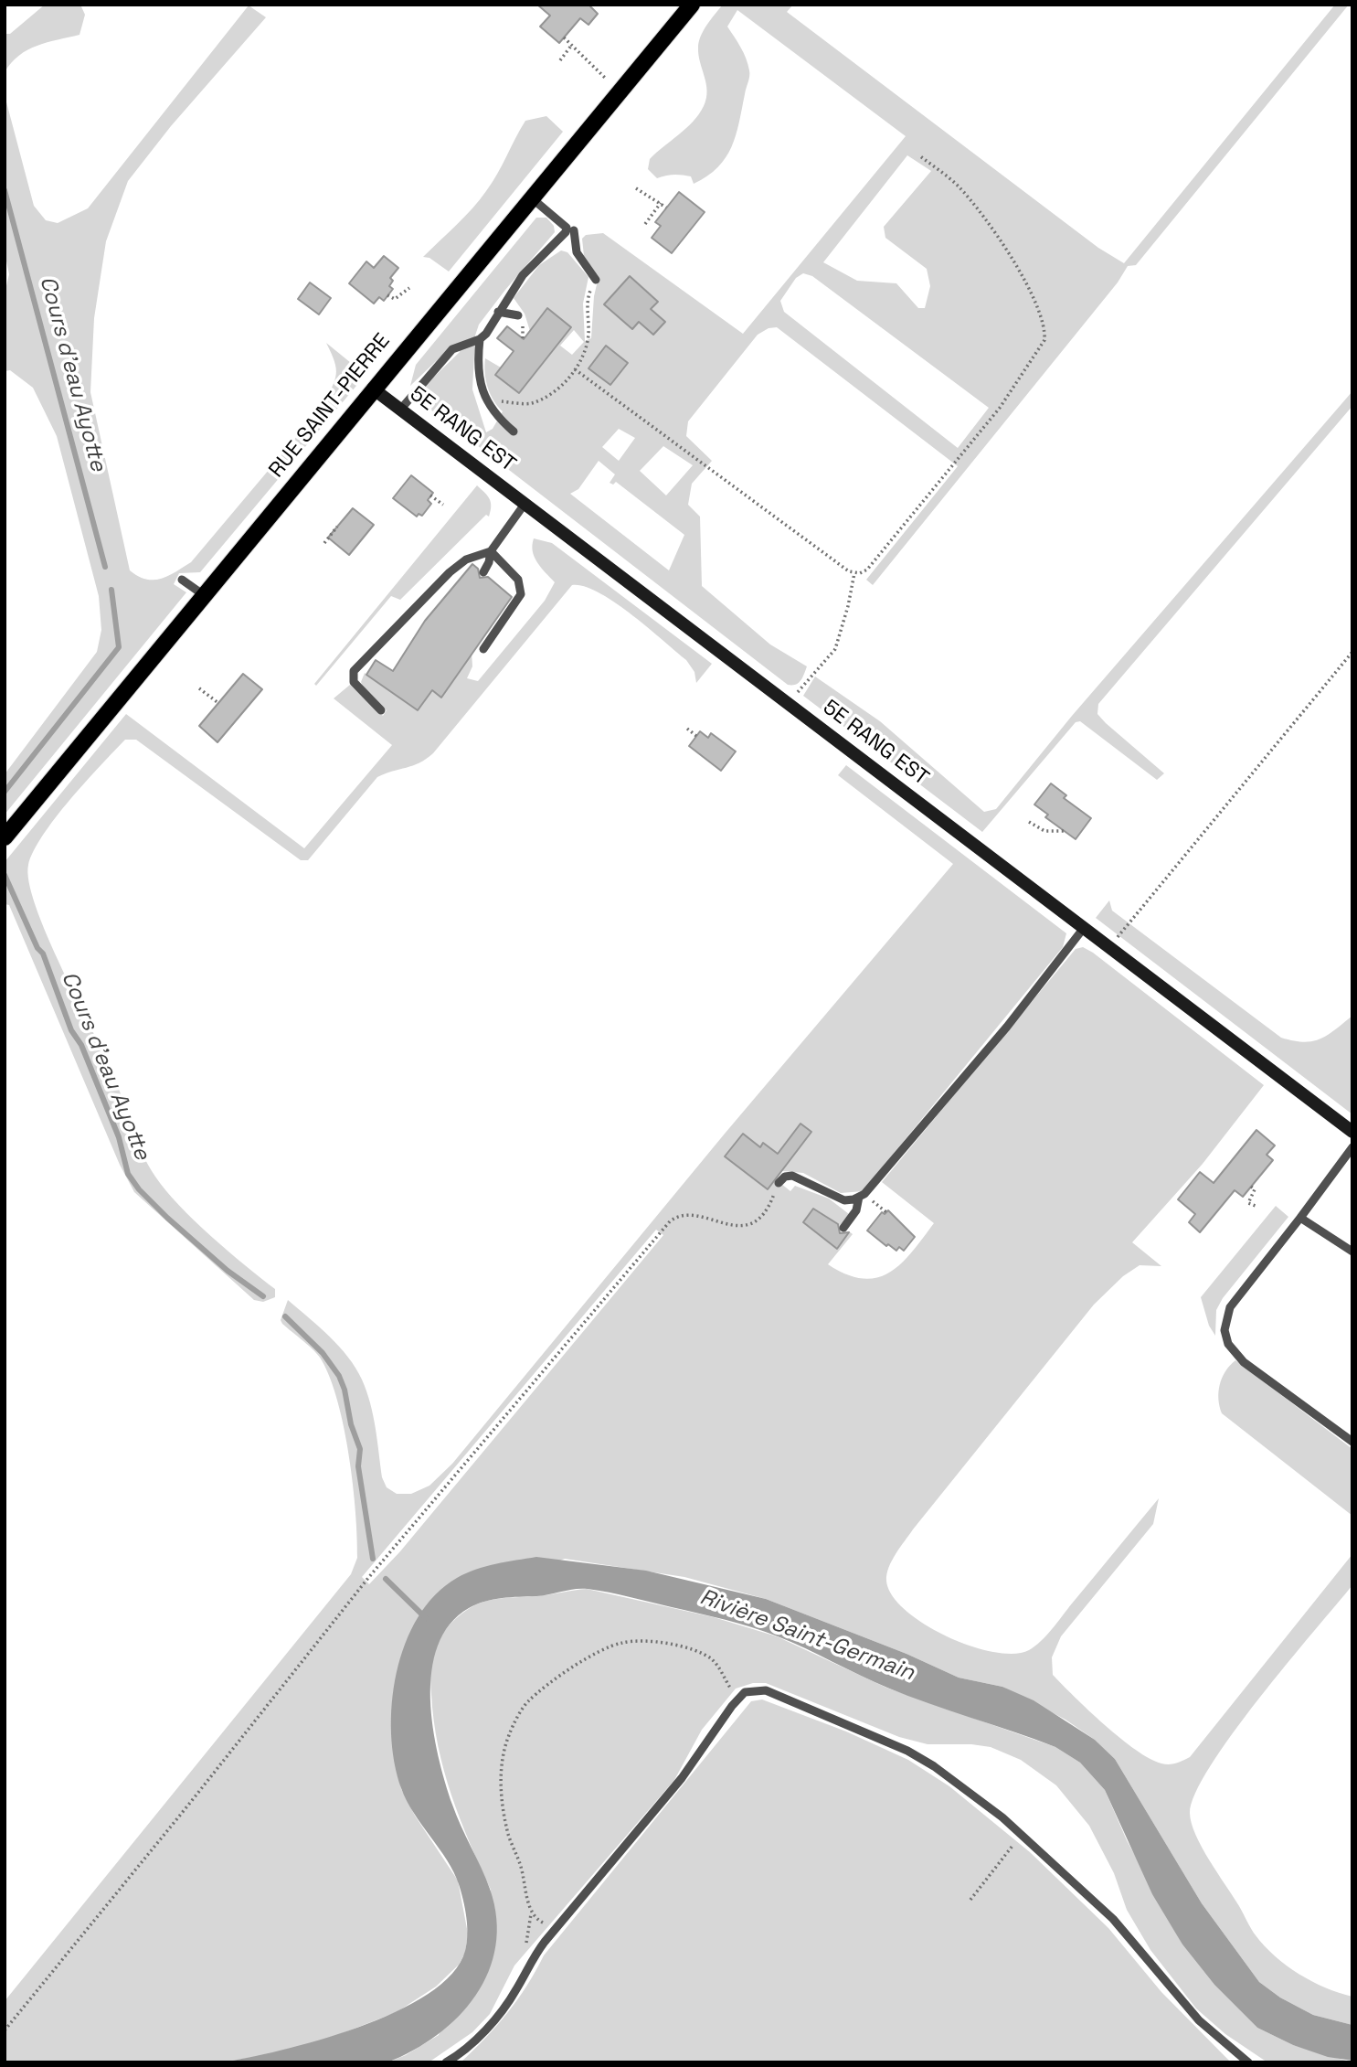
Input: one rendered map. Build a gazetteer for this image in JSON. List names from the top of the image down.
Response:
{
  "streets": {
    "main road": ["RUE SAINT-PIERRE"],
    "street": ["5E RANG EST"]
  },
  "crossings": [
    ["RUE SAINT-PIERRE", "5E RANG EST"]
  ],
  "water": ["Cours d'eau Ayotte", "Rivière Saint-Germain"]
}
